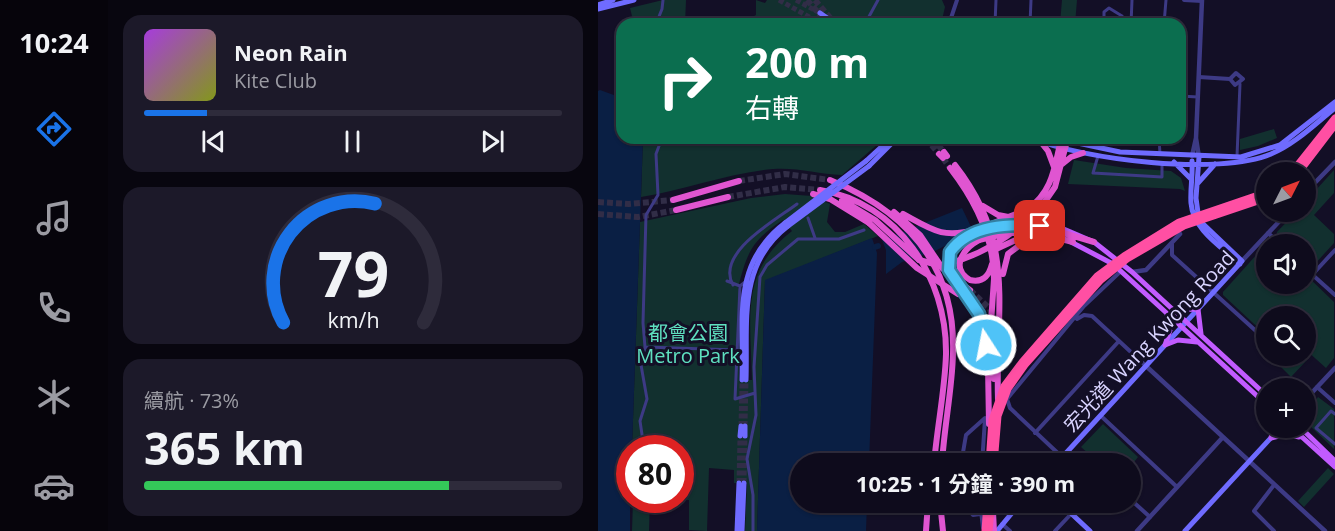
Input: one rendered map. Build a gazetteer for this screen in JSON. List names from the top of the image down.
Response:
{
  "streets": {
    "main road": ["宏光道 Wang Kwong Road"]
  },
  "parks": ["都會公園 Metro Park"],
  "north": "top right",
  "page": {
    "tabs": "10:24",
    "turn": ["200 m", "右轉"],
    "song": ["Neon Rain", "Kite Club"],
    "map_buttons": "+",
    "tile": ["續航 · 73%", "365 km"],
    "limit": "80",
    "trip": "10:25 · 1 分鐘 · 390 m",
    "gauge": ["79", "km/h"]
  }
}
